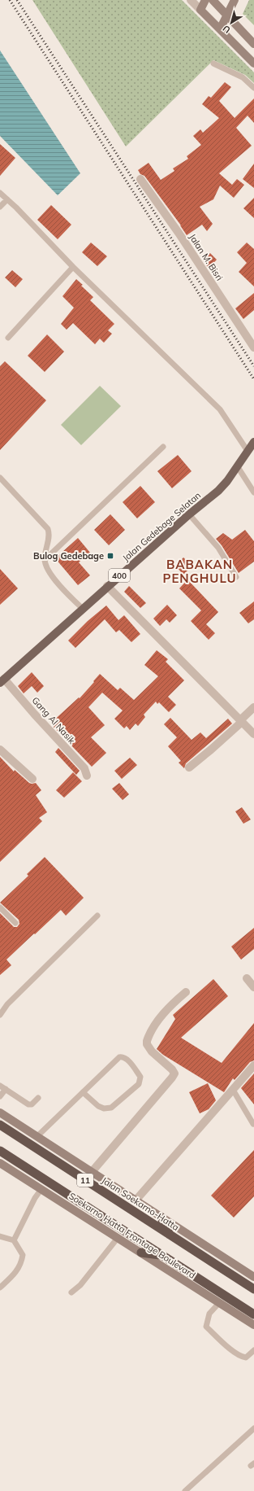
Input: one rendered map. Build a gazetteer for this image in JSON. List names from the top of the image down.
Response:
{
  "streets": {
    "highway": ["11", "Jalan Soekarno-Hatta"],
    "main road": ["Jalan Gedebage Selatan", "400", "Soekarno Hatta Frontage Boulevard"],
    "street": ["Jalan M. Bisri", "Gang Al Nasik"]
  },
  "crossings": [
    ["Jalan Gedebage Selatan", "Gang Al Nasik"]
  ],
  "districts": ["BABAKAN PENGHULU"],
  "places": {
    "transit": ["Bulog Gedebage"]
  },
  "north": "bottom left"
}
